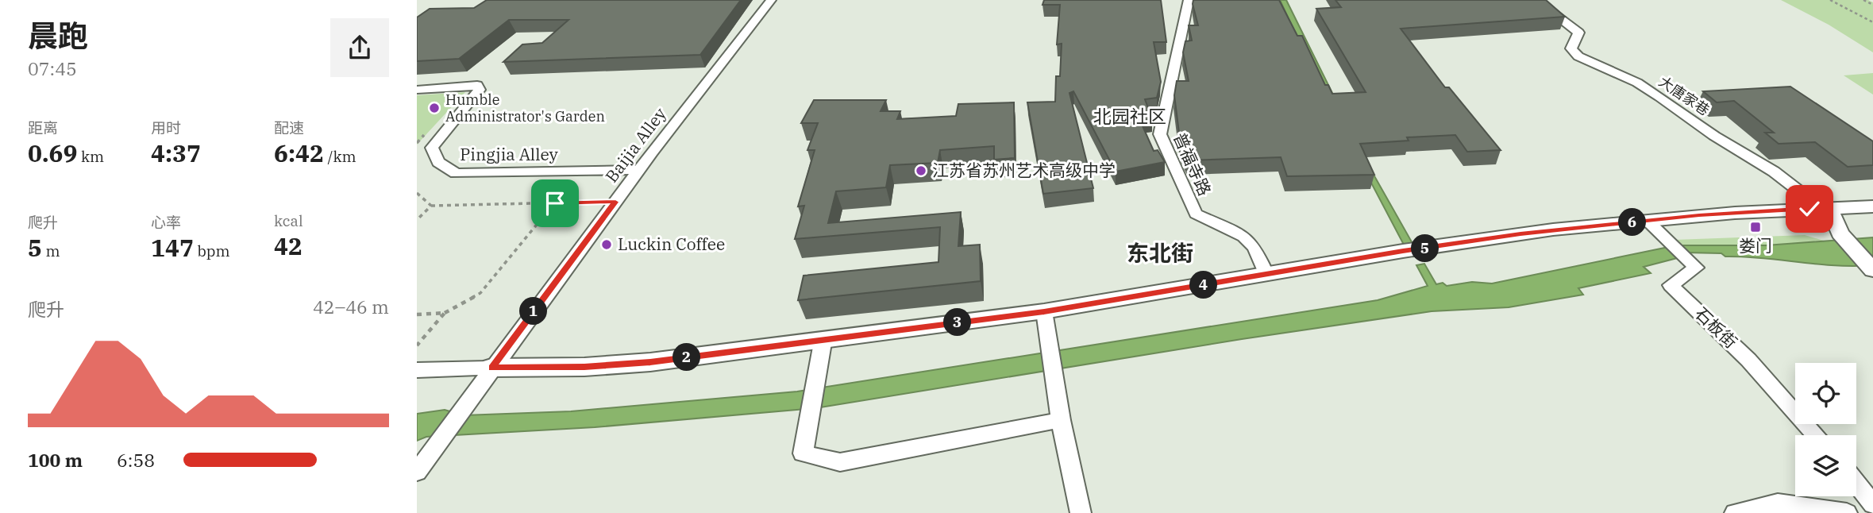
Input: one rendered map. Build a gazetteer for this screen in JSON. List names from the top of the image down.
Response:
{
  "streets": {
    "street": [
      "大唐家巷",
      "Baijia Alley",
      "Pingjia Alley",
      "普福寺路",
      "石板街"
    ]
  },
  "crossings": [
    ["Baijia Alley", "Pingjia Alley"]
  ],
  "districts": ["北园社区", "东北街"],
  "places": {
    "other": ["Humble Administrator's Garden", "江苏省苏州艺术高级中学", "Luckin Coffee"],
    "transit": ["娄门"]
  },
  "page": {
    "heading": ["晨跑", "07:45"],
    "stats": [
      ["距离", "0.69 km"],
      ["用时", "4:37"],
      ["配速", "6:42 /km"],
      ["爬升", "5 m"],
      ["心率", "147 bpm"],
      ["kcal", "42"]
    ],
    "pins": [
      "6",
      "5",
      "4",
      "1",
      "3",
      "2"
    ],
    "chart": ["爬升", "42–46 m"],
    "list": [
      {
        "name": "100 m",
        "note": "6:58"
      }
    ]
  }
}
